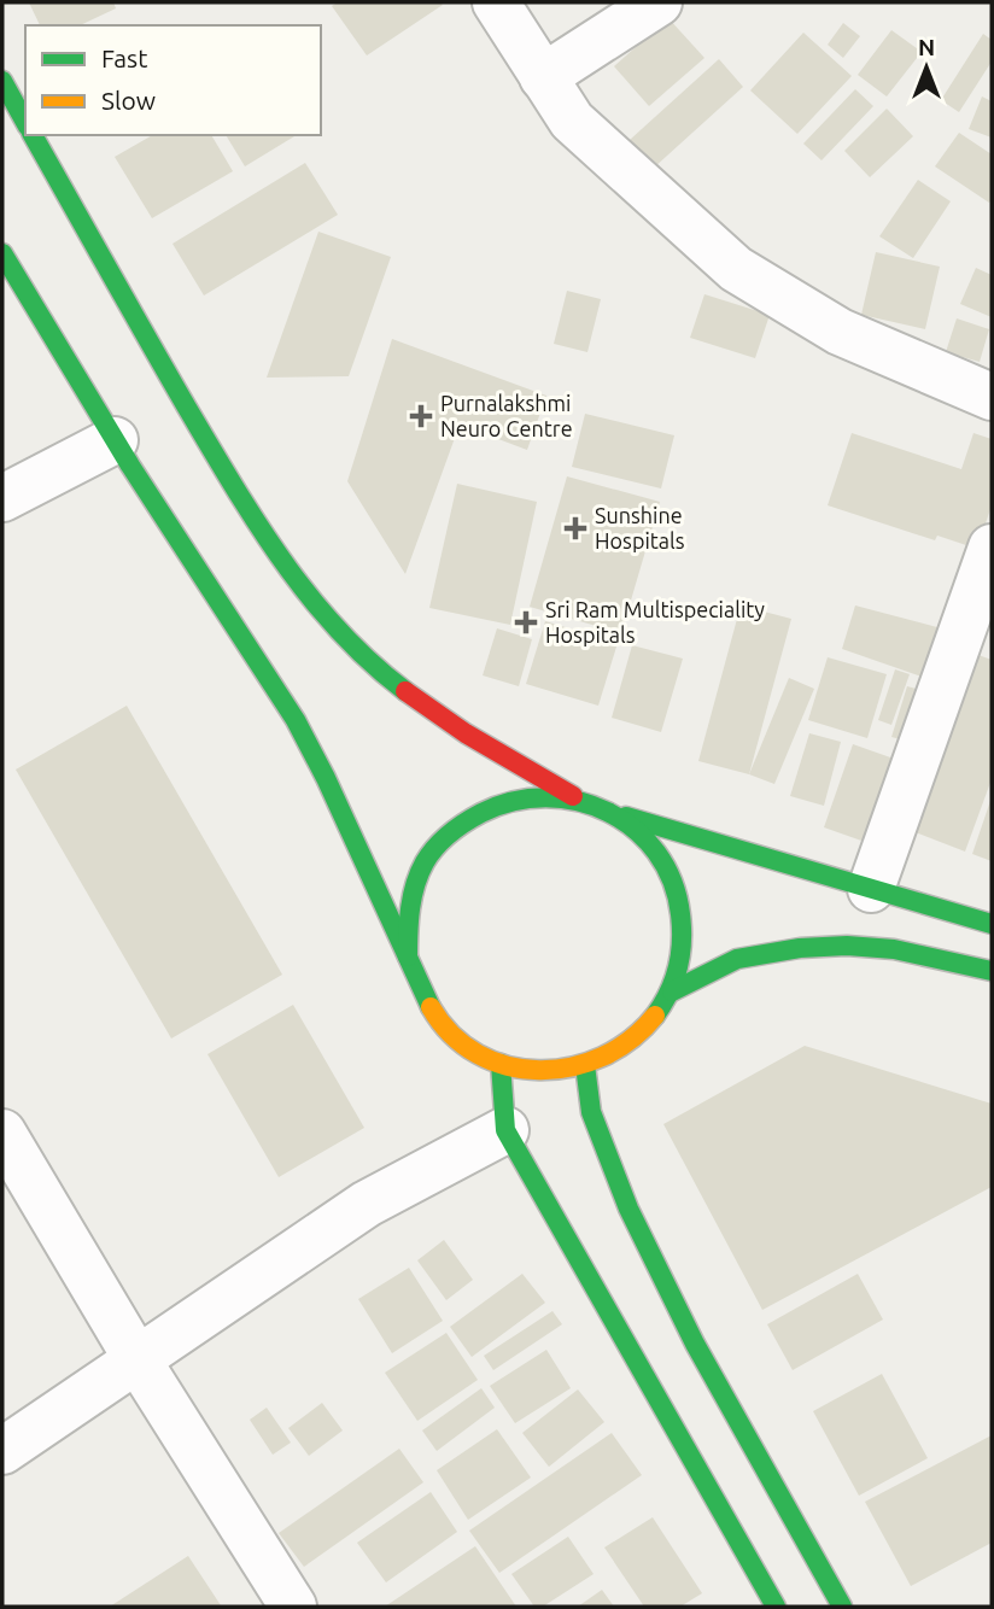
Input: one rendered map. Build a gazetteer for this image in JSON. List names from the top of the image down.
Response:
{
  "places": {
    "health": ["Purnalakshmi Neuro Centre", "Sunshine Hospitals", "Sri Ram Multispeciality Hospitals"]
  },
  "legend": ["Fast", "Slow"],
  "north": "top"
}
